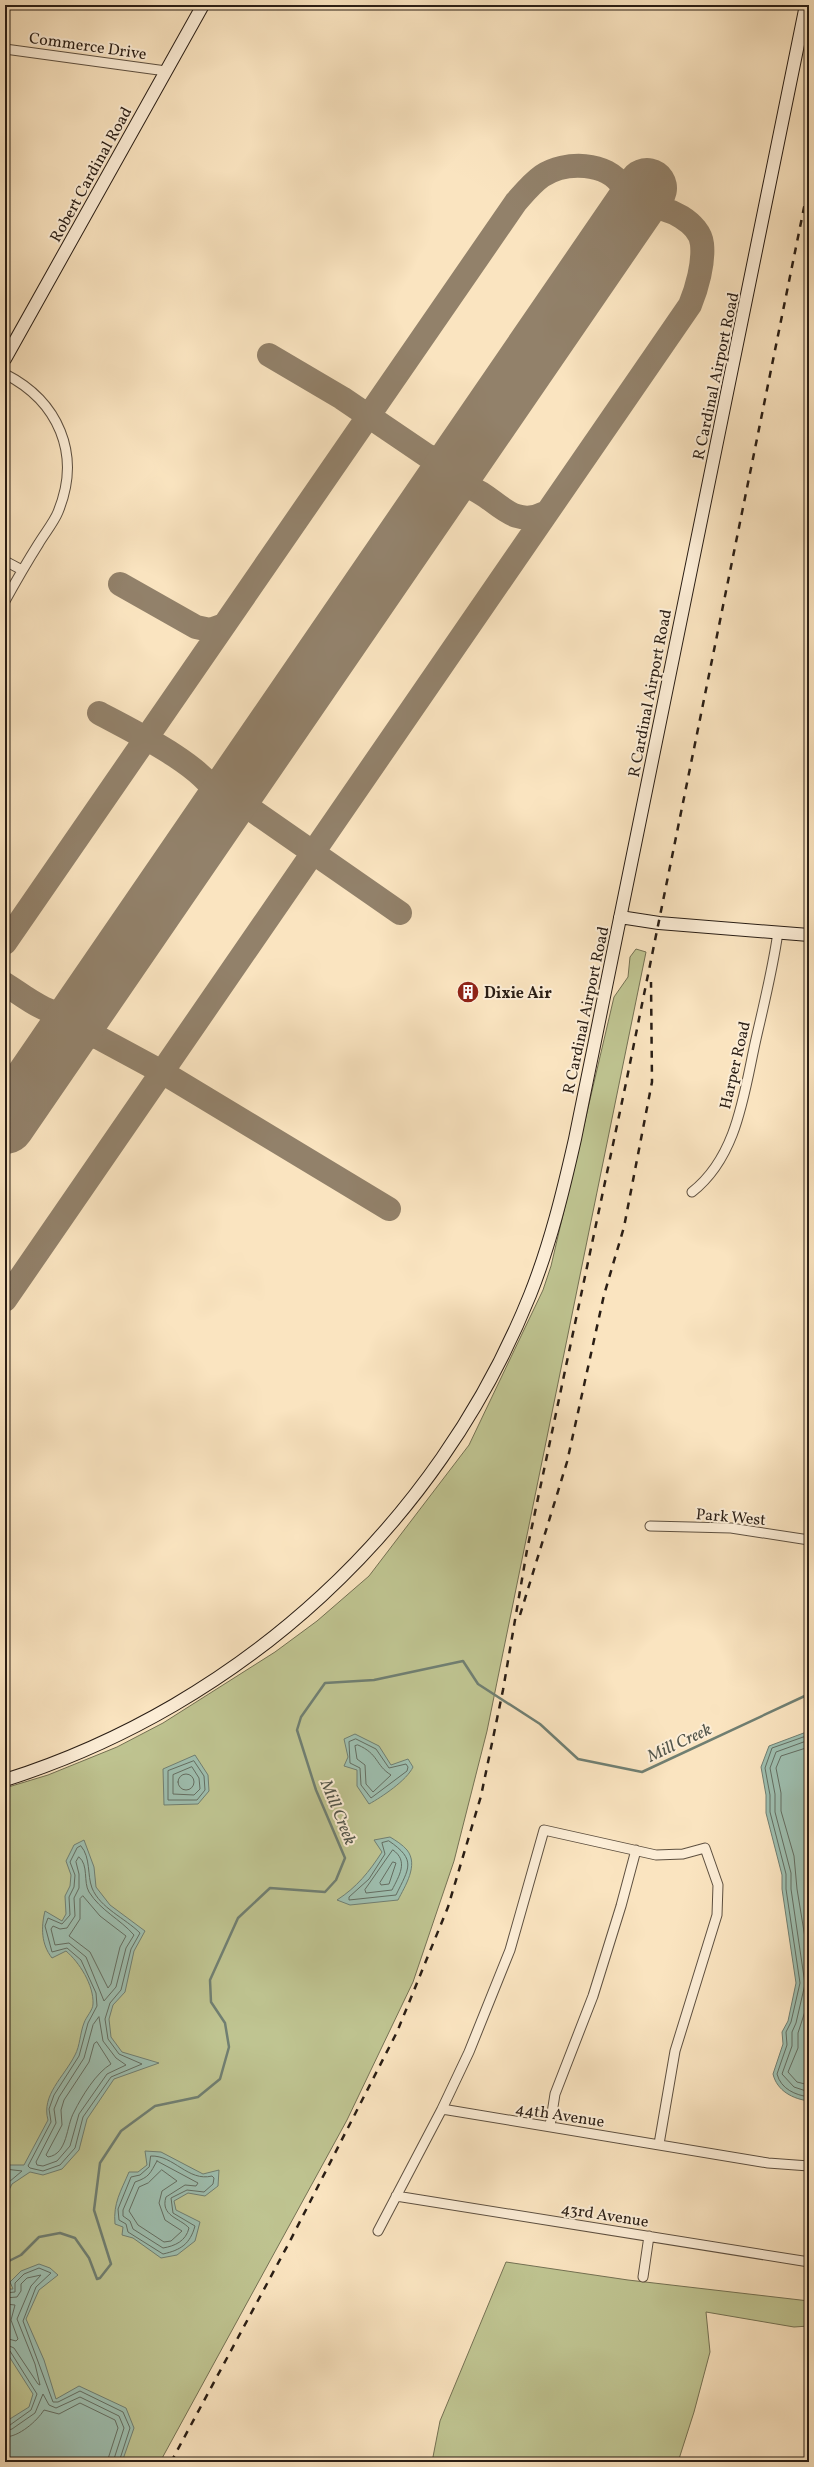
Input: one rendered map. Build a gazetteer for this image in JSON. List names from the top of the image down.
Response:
{
  "streets": {
    "main road": ["Robert Cardinal Road", "R Cardinal Airport Road"],
    "street": [
      "Commerce Drive",
      "Harper Road",
      "Park West",
      "44th Avenue",
      "43rd Avenue"
    ]
  },
  "crossings": [
    ["Commerce Drive", "Robert Cardinal Road"]
  ],
  "water": ["Mill Creek"],
  "places": {
    "building": ["Dixie Air"]
  }
}
